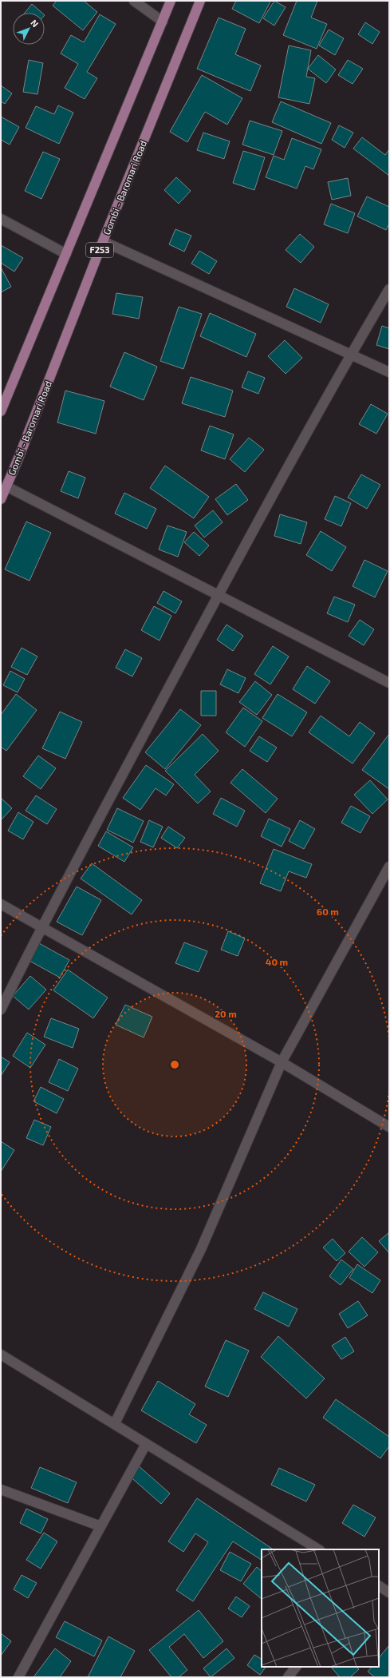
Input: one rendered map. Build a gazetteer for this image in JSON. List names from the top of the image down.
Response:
{
  "streets": {
    "main road": ["Gombi - Baromari Road", "F253"]
  },
  "north": "top right",
  "rings": ["60 m", "40 m", "20 m"]
}
